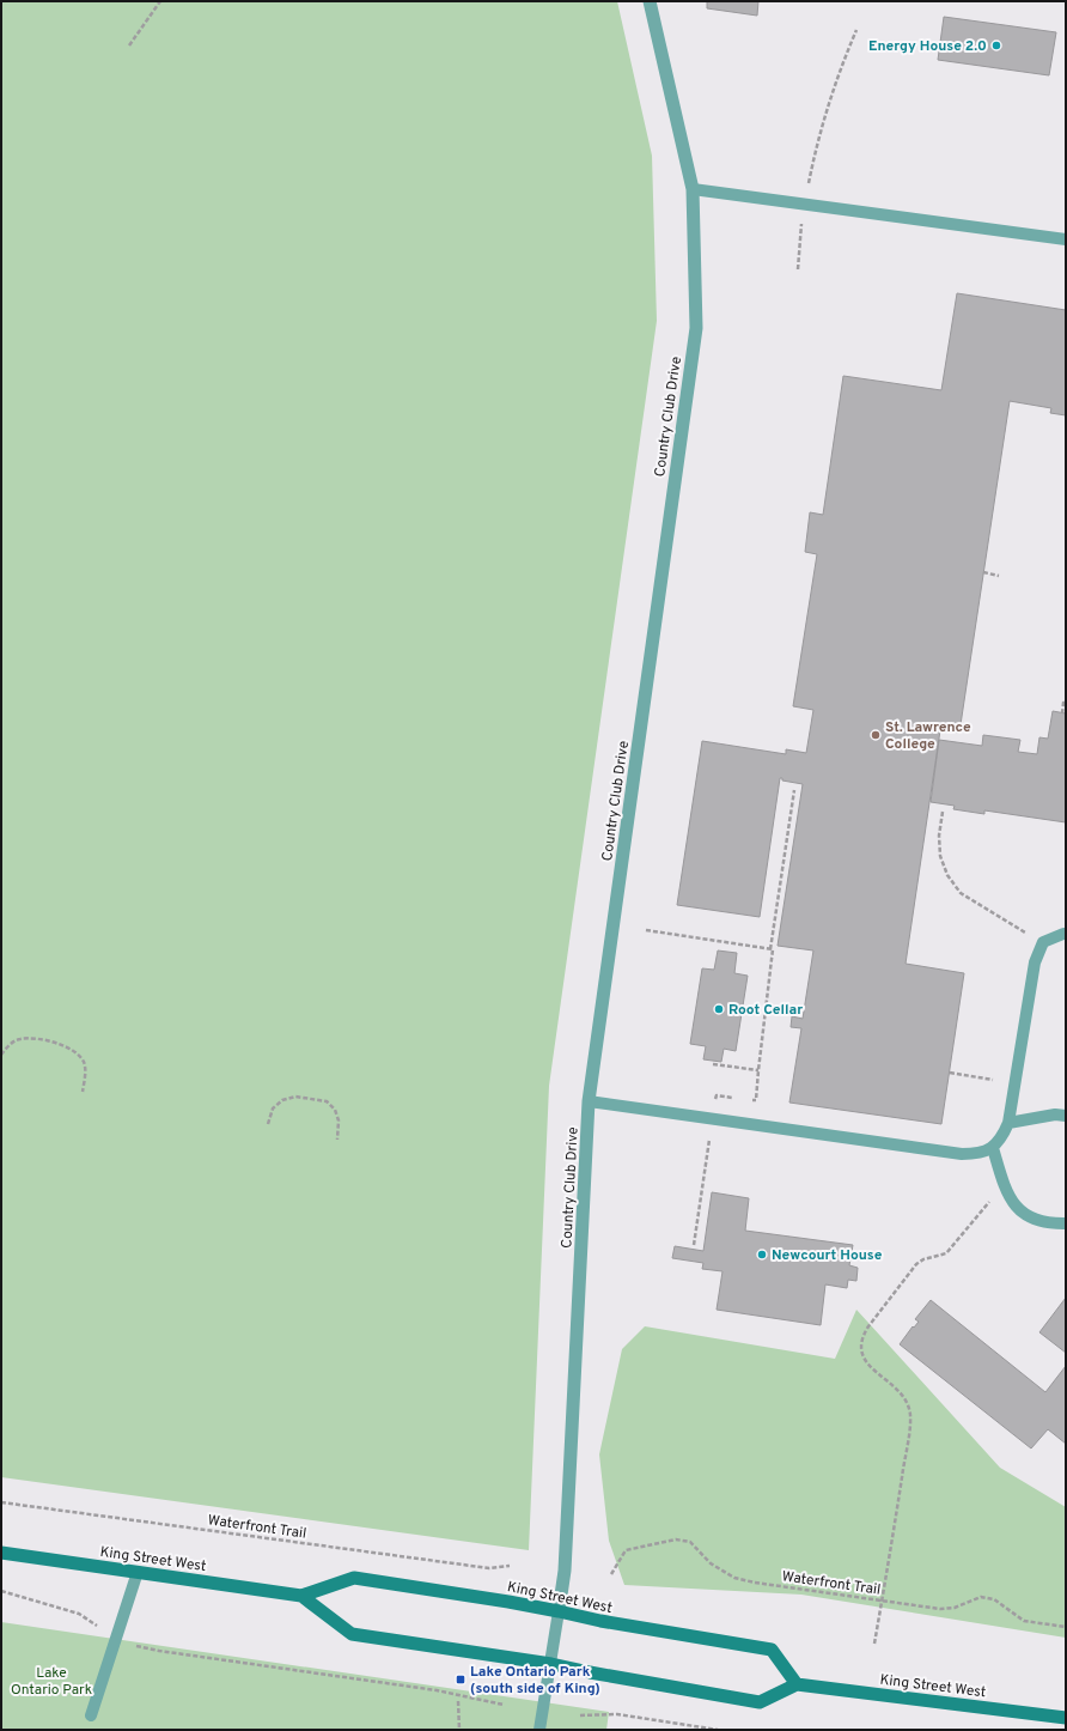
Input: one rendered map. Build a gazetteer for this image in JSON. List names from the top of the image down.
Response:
{
  "streets": {
    "main road": ["King Street West"],
    "street": ["Country Club Drive"],
    "path": ["Waterfront Trail"]
  },
  "crossings": [
    ["Country Club Drive", "King Street West"]
  ],
  "parks": ["Lake Ontario Park"],
  "places": {
    "other": [
      "Energy House 2.0",
      "St. Lawrence College",
      "Root Cellar",
      "Newcourt House"
    ],
    "transit": ["Lake Ontario Park (south side of King)"]
  }
}
